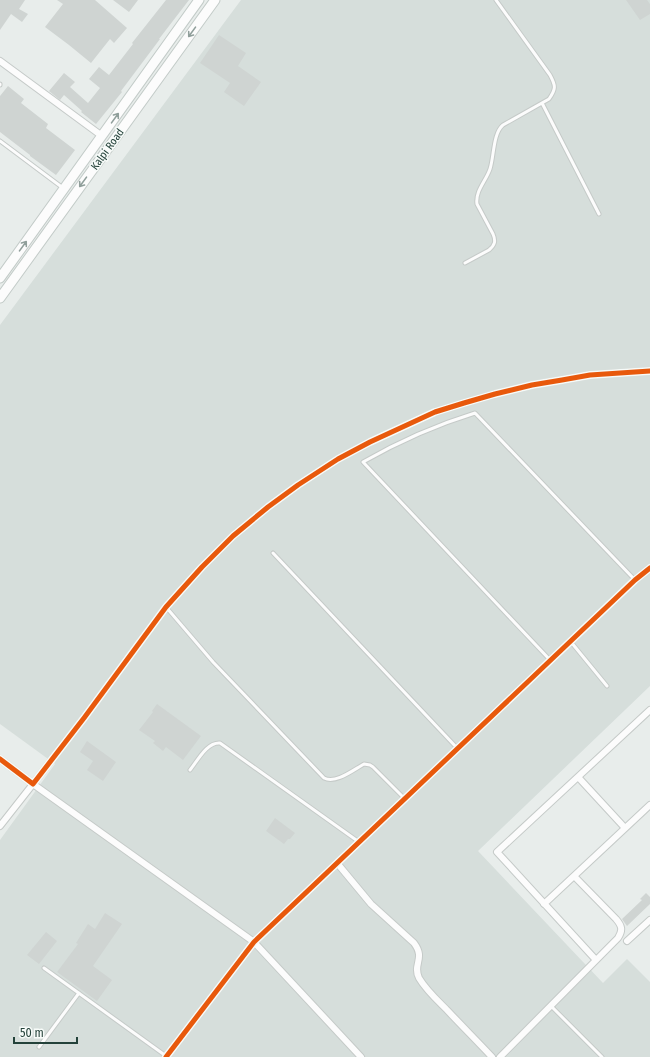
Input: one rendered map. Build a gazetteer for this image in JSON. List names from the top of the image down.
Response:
{
  "streets": {
    "main road": ["Kalpi Road"]
  },
  "scale_bar": "50 m"
}
